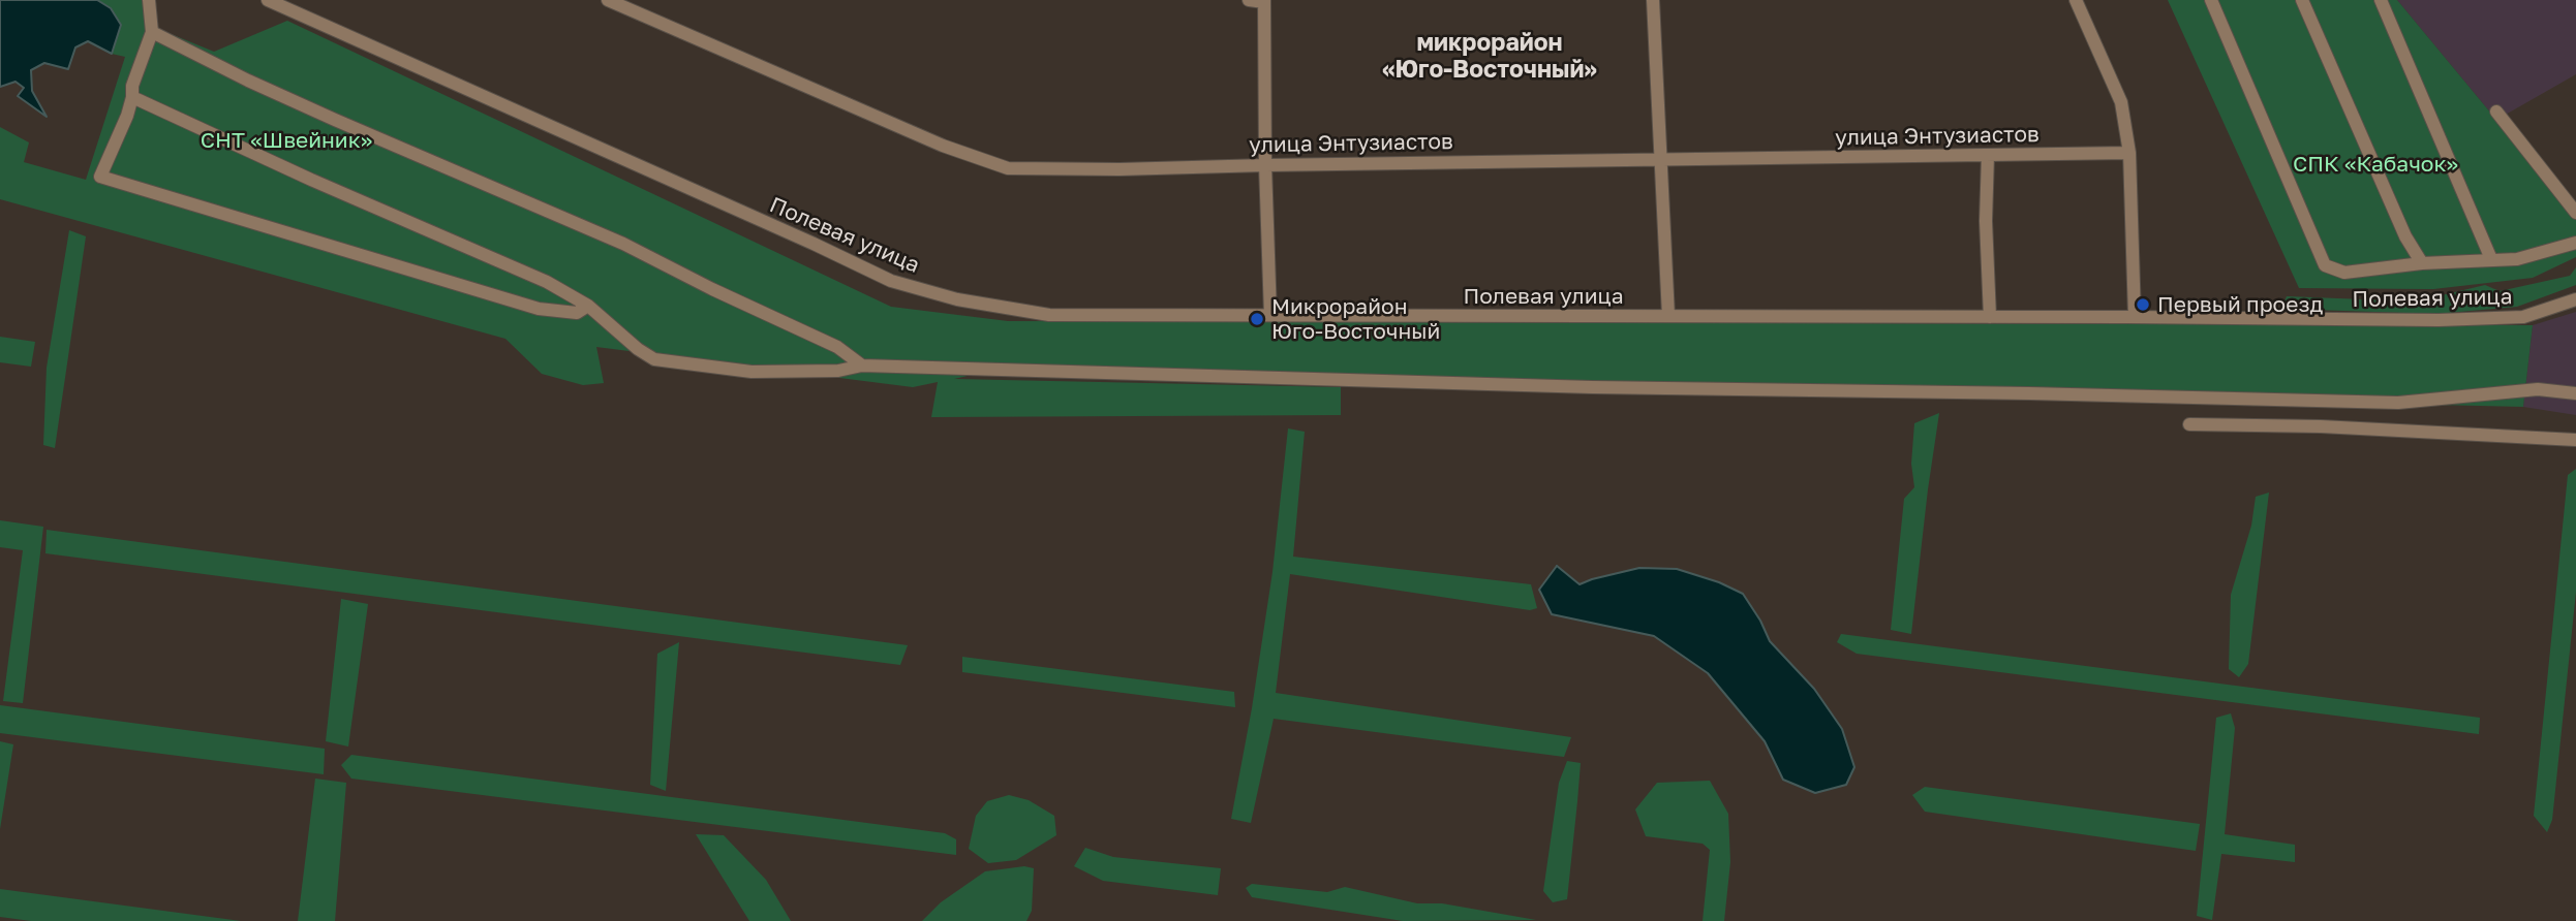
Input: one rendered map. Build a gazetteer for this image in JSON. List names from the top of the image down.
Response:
{
  "streets": {
    "street": ["улица Энтузиастов", "Полевая улица"]
  },
  "districts": ["микрорайон «Юго-Восточный»"],
  "parks": ["СНТ «Швейник»", "СПК «Кабачок»"],
  "places": ["Первый проезд", "Микрорайон Юго-Восточный"]
}
